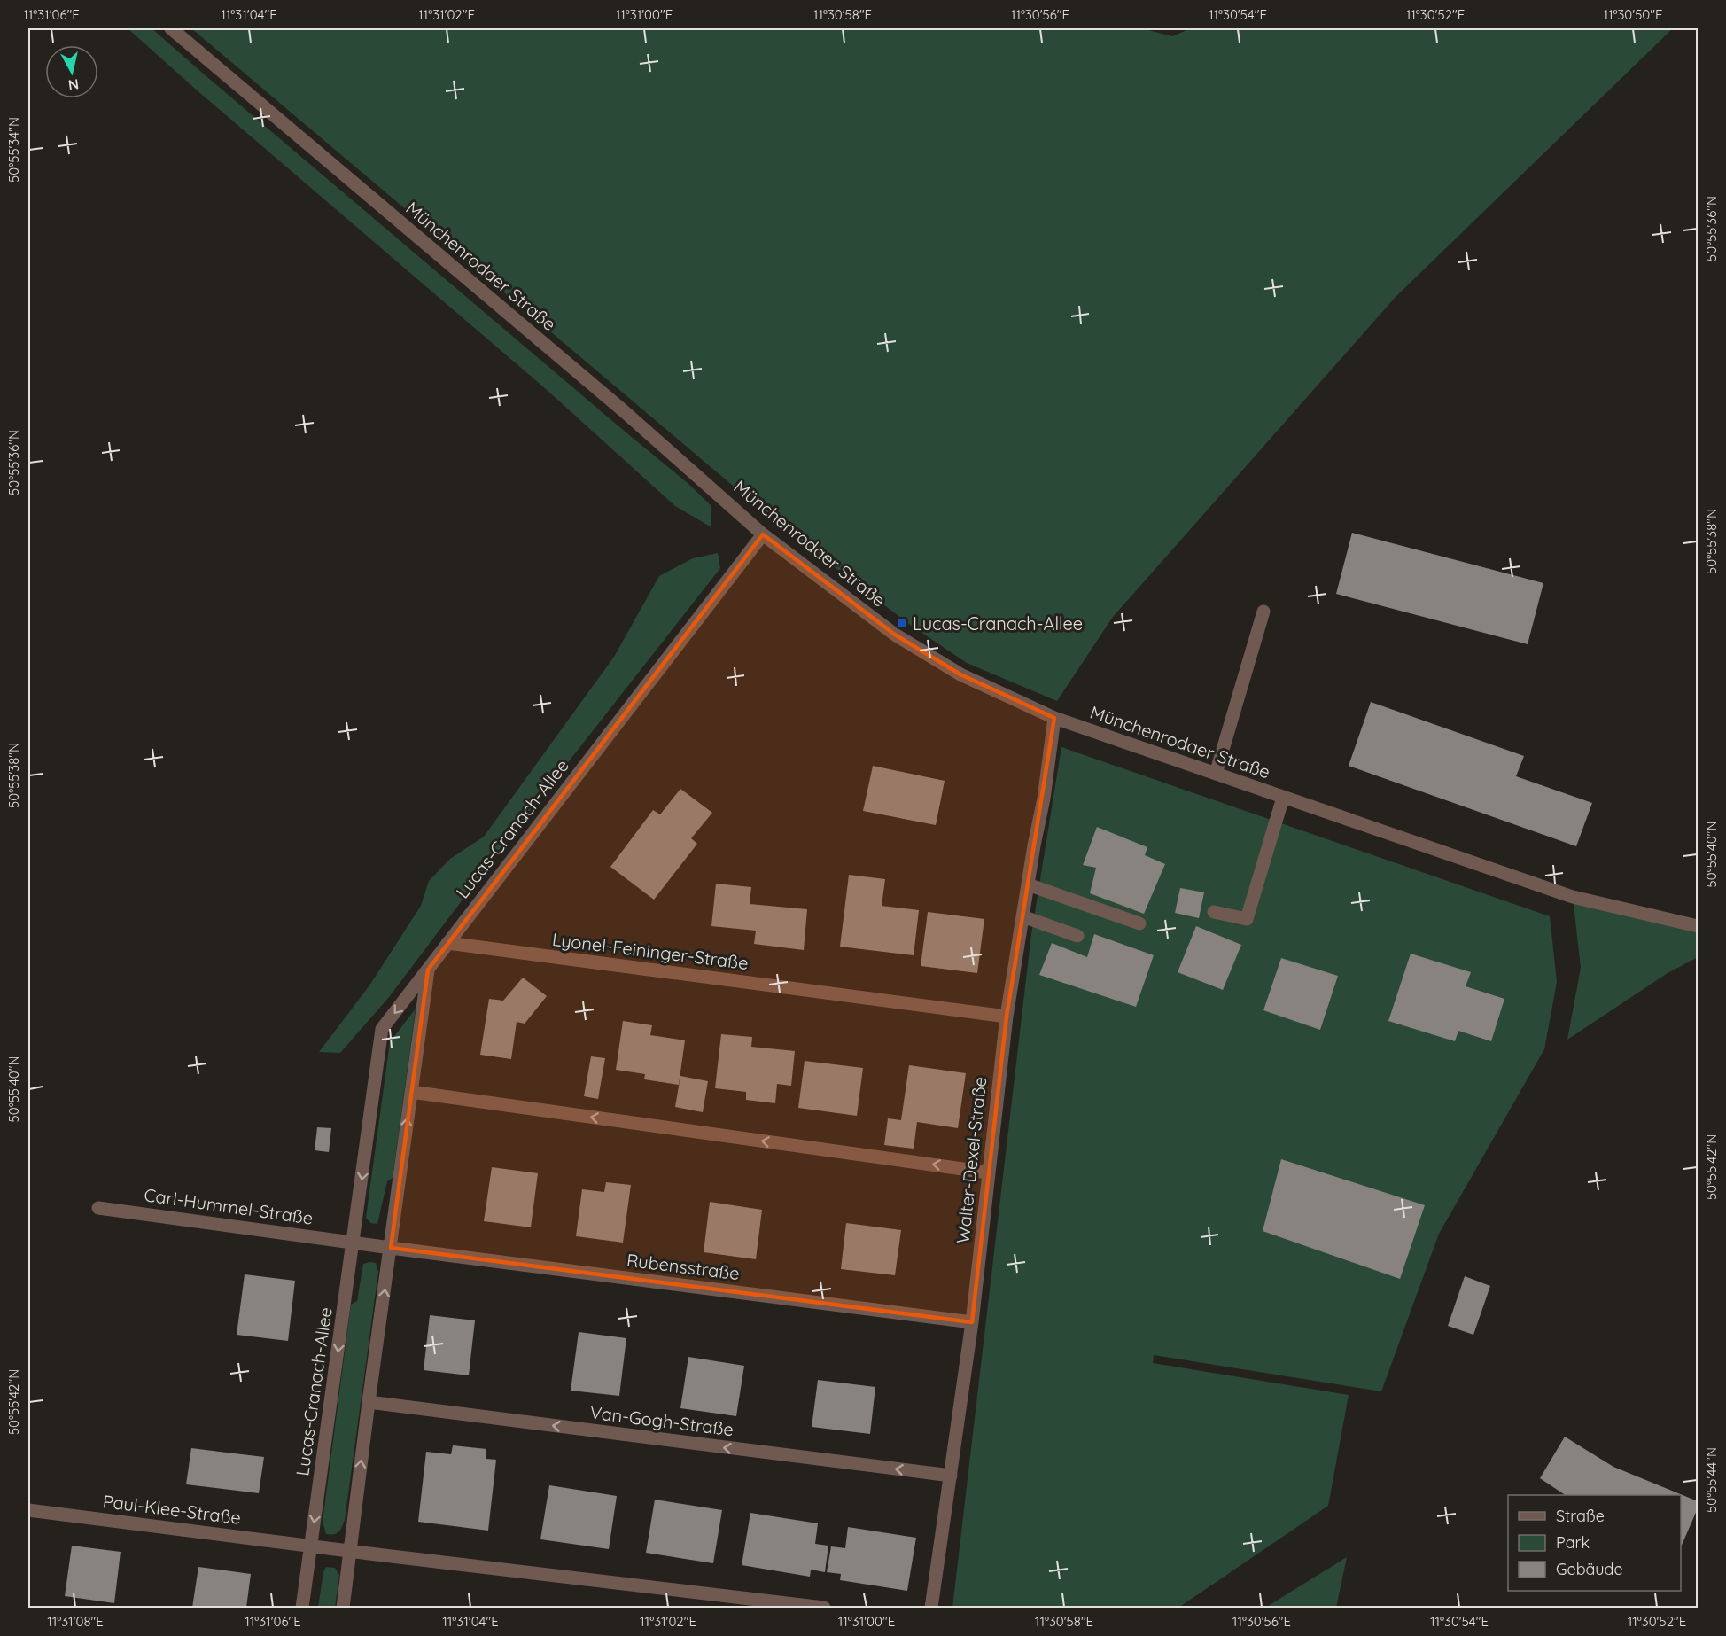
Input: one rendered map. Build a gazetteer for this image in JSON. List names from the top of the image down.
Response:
{
  "streets": {
    "street": [
      "Münchenrodaer Straße",
      "Lucas-Cranach-Allee",
      "Lyonel-Feininger-Straße",
      "Walter-Dexel-Straße",
      "Carl-Hummel-Straße",
      "Rubensstraße",
      "Van-Gogh-Straße",
      "Paul-Klee-Straße"
    ]
  },
  "crossings": [
    ["Münchenrodaer Straße", "Lucas-Cranach-Allee"],
    ["Münchenrodaer Straße", "Walter-Dexel-Straße"],
    ["Lucas-Cranach-Allee", "Lyonel-Feininger-Straße"],
    ["Lucas-Cranach-Allee", "Carl-Hummel-Straße"],
    ["Lucas-Cranach-Allee", "Rubensstraße"],
    ["Lucas-Cranach-Allee", "Van-Gogh-Straße"],
    ["Lucas-Cranach-Allee", "Paul-Klee-Straße"],
    ["Lyonel-Feininger-Straße", "Walter-Dexel-Straße"],
    ["Walter-Dexel-Straße", "Rubensstraße"],
    ["Walter-Dexel-Straße", "Van-Gogh-Straße"]
  ],
  "one_way": ["Van-Gogh-Straße"],
  "places": {
    "transit": ["Lucas-Cranach-Allee"]
  },
  "legend": ["Straße", "Park", "Gebäude"],
  "north": "bottom",
  "coordinates": [
    "11°31'06\"E",
    "11°31'04\"E",
    "11°31'02\"E",
    "11°31'00\"E",
    "11°30'58\"E",
    "11°30'56\"E",
    "11°30'54\"E",
    "11°30'52\"E",
    "11°30'50\"E",
    "50°55'34\"N",
    "50°55'36\"N",
    "50°55'38\"N",
    "50°55'40\"N",
    "50°55'42\"N",
    "50°55'44\"N",
    "11°31'08\"E"
  ]
}
